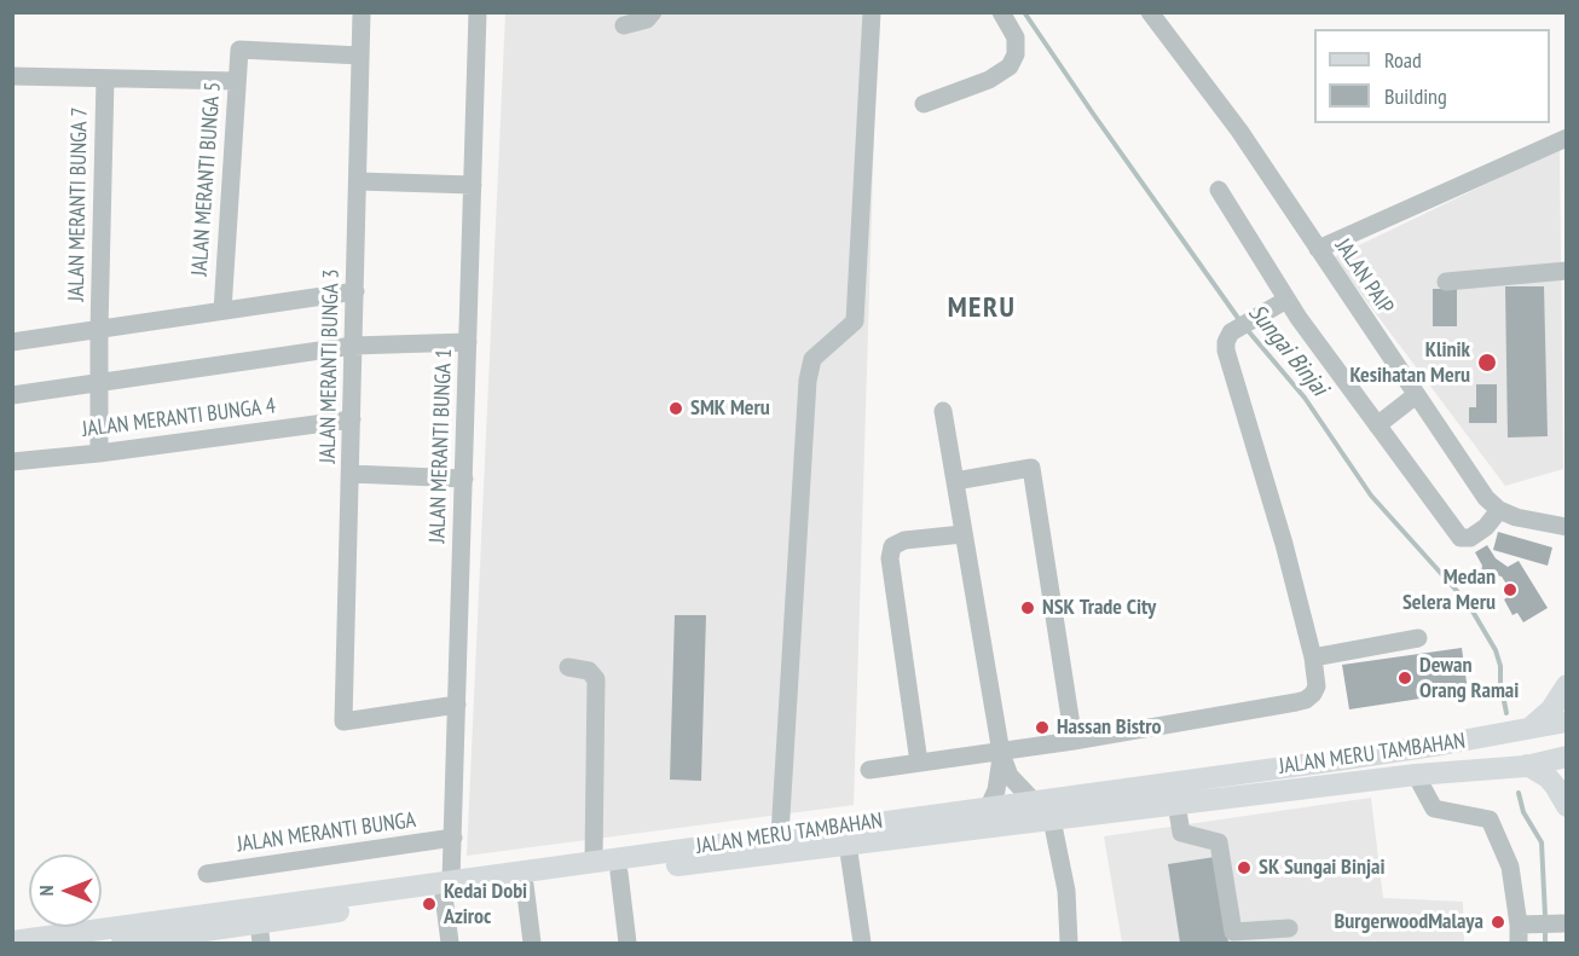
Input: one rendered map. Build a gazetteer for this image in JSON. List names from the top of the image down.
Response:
{
  "streets": {
    "main road": ["JALAN MERU TAMBAHAN"],
    "street": [
      "JALAN MERANTI BUNGA 5",
      "JALAN MERANTI BUNGA 7",
      "JALAN PAIP",
      "JALAN MERANTI BUNGA 3",
      "JALAN MERANTI BUNGA 4",
      "JALAN MERANTI BUNGA 1",
      "JALAN MERANTI BUNGA"
    ]
  },
  "crossings": [
    ["JALAN MERANTI BUNGA 5", "JALAN MERANTI BUNGA 3"],
    ["JALAN MERANTI BUNGA 7", "JALAN MERANTI BUNGA 4"],
    ["JALAN MERANTI BUNGA 3", "JALAN MERANTI BUNGA 4"],
    ["JALAN MERANTI BUNGA 3", "JALAN MERANTI BUNGA 1"],
    ["JALAN MERANTI BUNGA 1", "JALAN MERU TAMBAHAN"],
    ["JALAN MERANTI BUNGA 1", "JALAN MERANTI BUNGA"]
  ],
  "districts": ["MERU"],
  "water": ["Sungai Binjai"],
  "places": [
    "Klinik Kesihatan Meru",
    "SMK Meru",
    "Medan Selera Meru",
    "NSK Trade City",
    "Dewan Orang Ramai",
    "Hassan Bistro",
    "SK Sungai Binjai",
    "Kedai Dobi Aziroc",
    "BurgerwoodMalaya"
  ],
  "legend": ["Road", "Building"],
  "north": "left"
}
